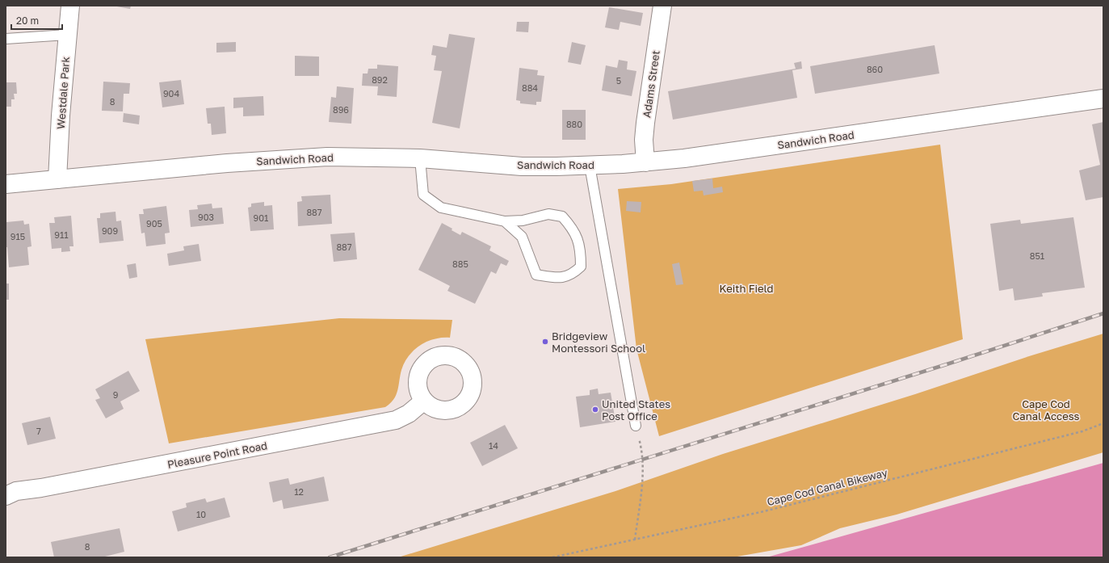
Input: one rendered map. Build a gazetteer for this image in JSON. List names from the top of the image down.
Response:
{
  "streets": {
    "main road": [
      "Adams Street",
      "Westdale Park",
      "Sandwich Road",
      "Pleasure Point Road"
    ],
    "path": ["Cape Cod Canal Bikeway"]
  },
  "crossings": [
    ["Adams Street", "Sandwich Road"],
    ["Westdale Park", "Sandwich Road"]
  ],
  "parks": ["Keith Field", "Cape Cod Canal Access"],
  "places": ["Bridgeview Montessori School", "United States Post Office"],
  "house_numbers": [
    "860",
    "892",
    "5",
    "884",
    "904",
    "8",
    "896",
    "880",
    "887",
    "903",
    "901",
    "905",
    "909",
    "911",
    "915",
    "887",
    "851",
    "885",
    "9",
    "7",
    "14",
    "12",
    "10",
    "8"
  ],
  "scale_bar": "20 m"
}
